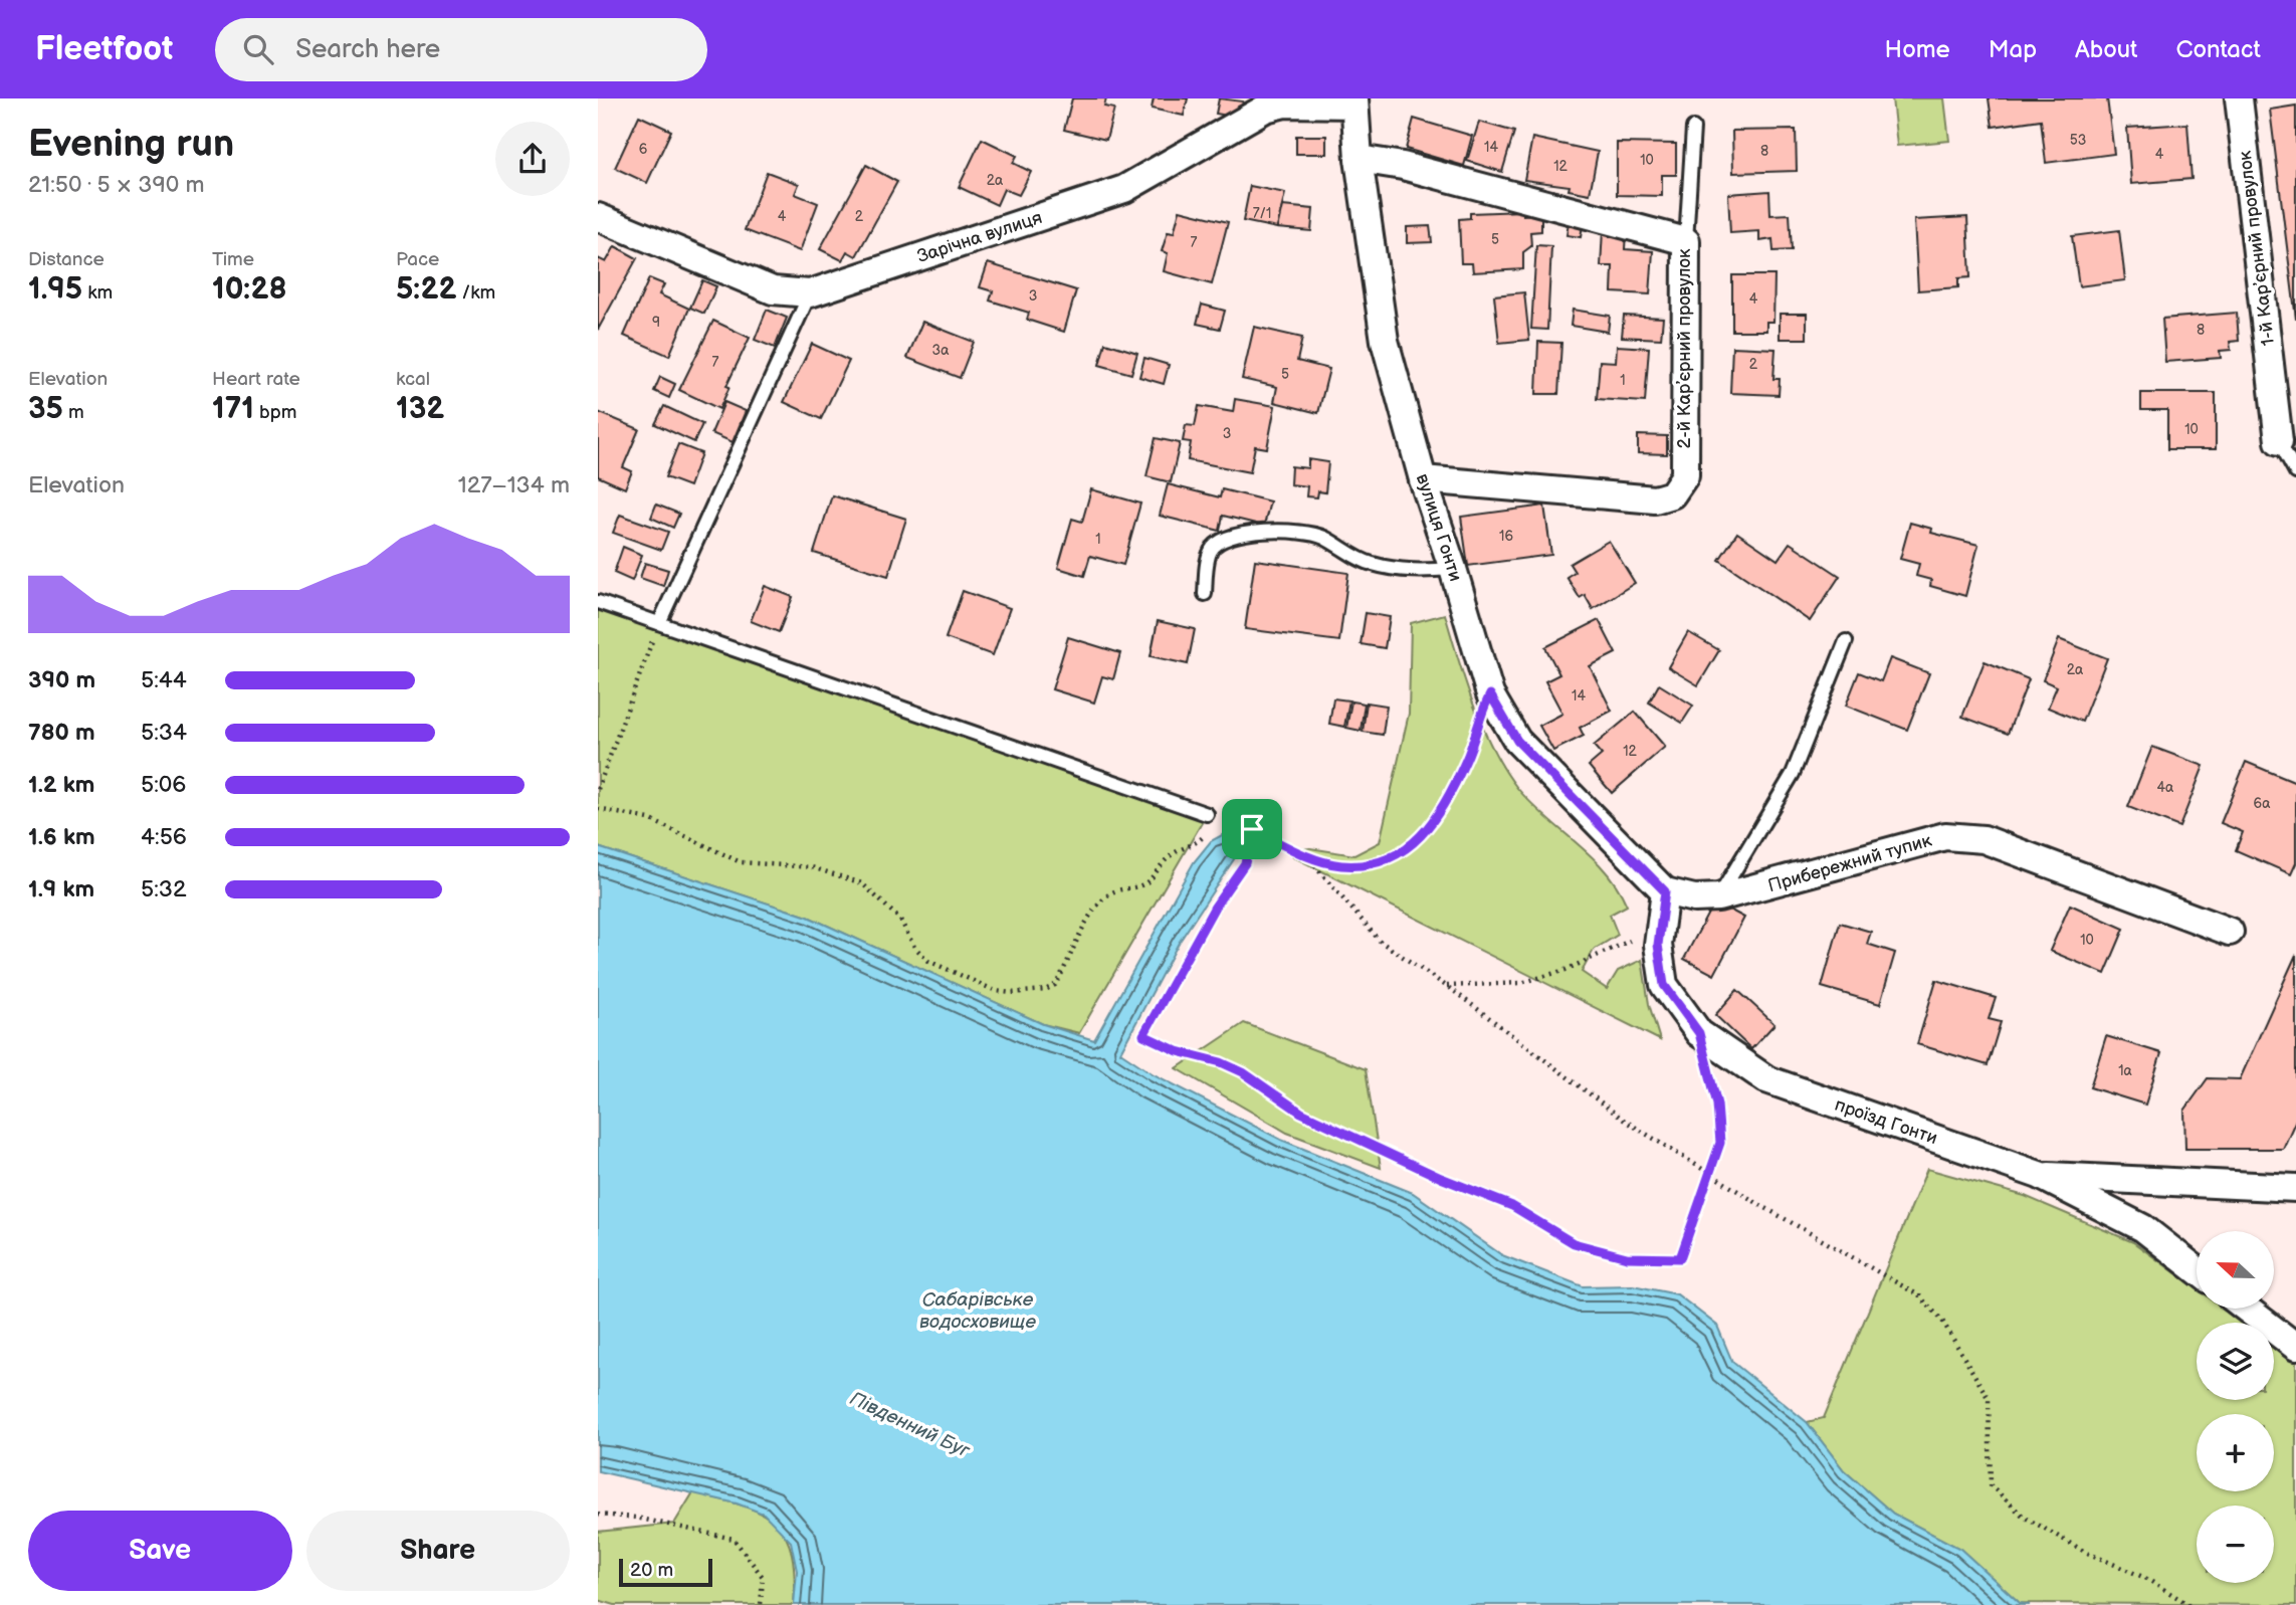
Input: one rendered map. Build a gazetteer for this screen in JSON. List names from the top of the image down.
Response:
{
  "streets": {
    "street": [
      "Зарічна вулиця",
      "1-й Карʼєрний провулок",
      "2-й Карʼєрний провулок",
      "вулиця Гонти",
      "Прибережний тупик",
      "проїзд Гонти"
    ]
  },
  "crossings": [
    ["Зарічна вулиця", "вулиця Гонти"],
    ["2-й Карʼєрний провулок", "вулиця Гонти"],
    ["вулиця Гонти", "Прибережний тупик"],
    ["вулиця Гонти", "проїзд Гонти"],
    ["Прибережний тупик", "проїзд Гонти"]
  ],
  "water": ["Сабарівське водосховище", "Південний Буг"],
  "house_numbers": [
    "53",
    "14",
    "6",
    "8",
    "4",
    "10",
    "12",
    "2а",
    "7/1",
    "4",
    "2",
    "5",
    "7",
    "3",
    "4",
    "9",
    "8",
    "3а",
    "7",
    "2",
    "5",
    "1",
    "10",
    "3",
    "16",
    "1",
    "2а",
    "14",
    "12",
    "4а",
    "6а",
    "10",
    "1а"
  ],
  "scale_bar": "20 m",
  "north": "left",
  "page": {
    "header": "Fleetfoot",
    "search": "Search here",
    "nav": [
      "Home",
      "Map",
      "About",
      "Contact"
    ],
    "heading": ["Evening run", "21:50 · 5 × 390 m"],
    "stats": [
      ["Distance", "1.95 km"],
      ["Time", "10:28"],
      ["Pace", "5:22 /km"],
      ["Elevation", "35 m"],
      ["Heart rate", "171 bpm"],
      ["kcal", "132"]
    ],
    "chart": ["Elevation", "127–134 m"],
    "list": [
      {
        "name": "390 m",
        "note": "5:44"
      },
      {
        "name": "780 m",
        "note": "5:34"
      },
      {
        "name": "1.2 km",
        "note": "5:06"
      },
      {
        "name": "1.6 km",
        "note": "4:56"
      },
      {
        "name": "1.9 km",
        "note": "5:32"
      }
    ],
    "map_buttons": ["+", "−"],
    "buttons": ["Save", "Share"],
    "scale": "20 m"
  }
}
